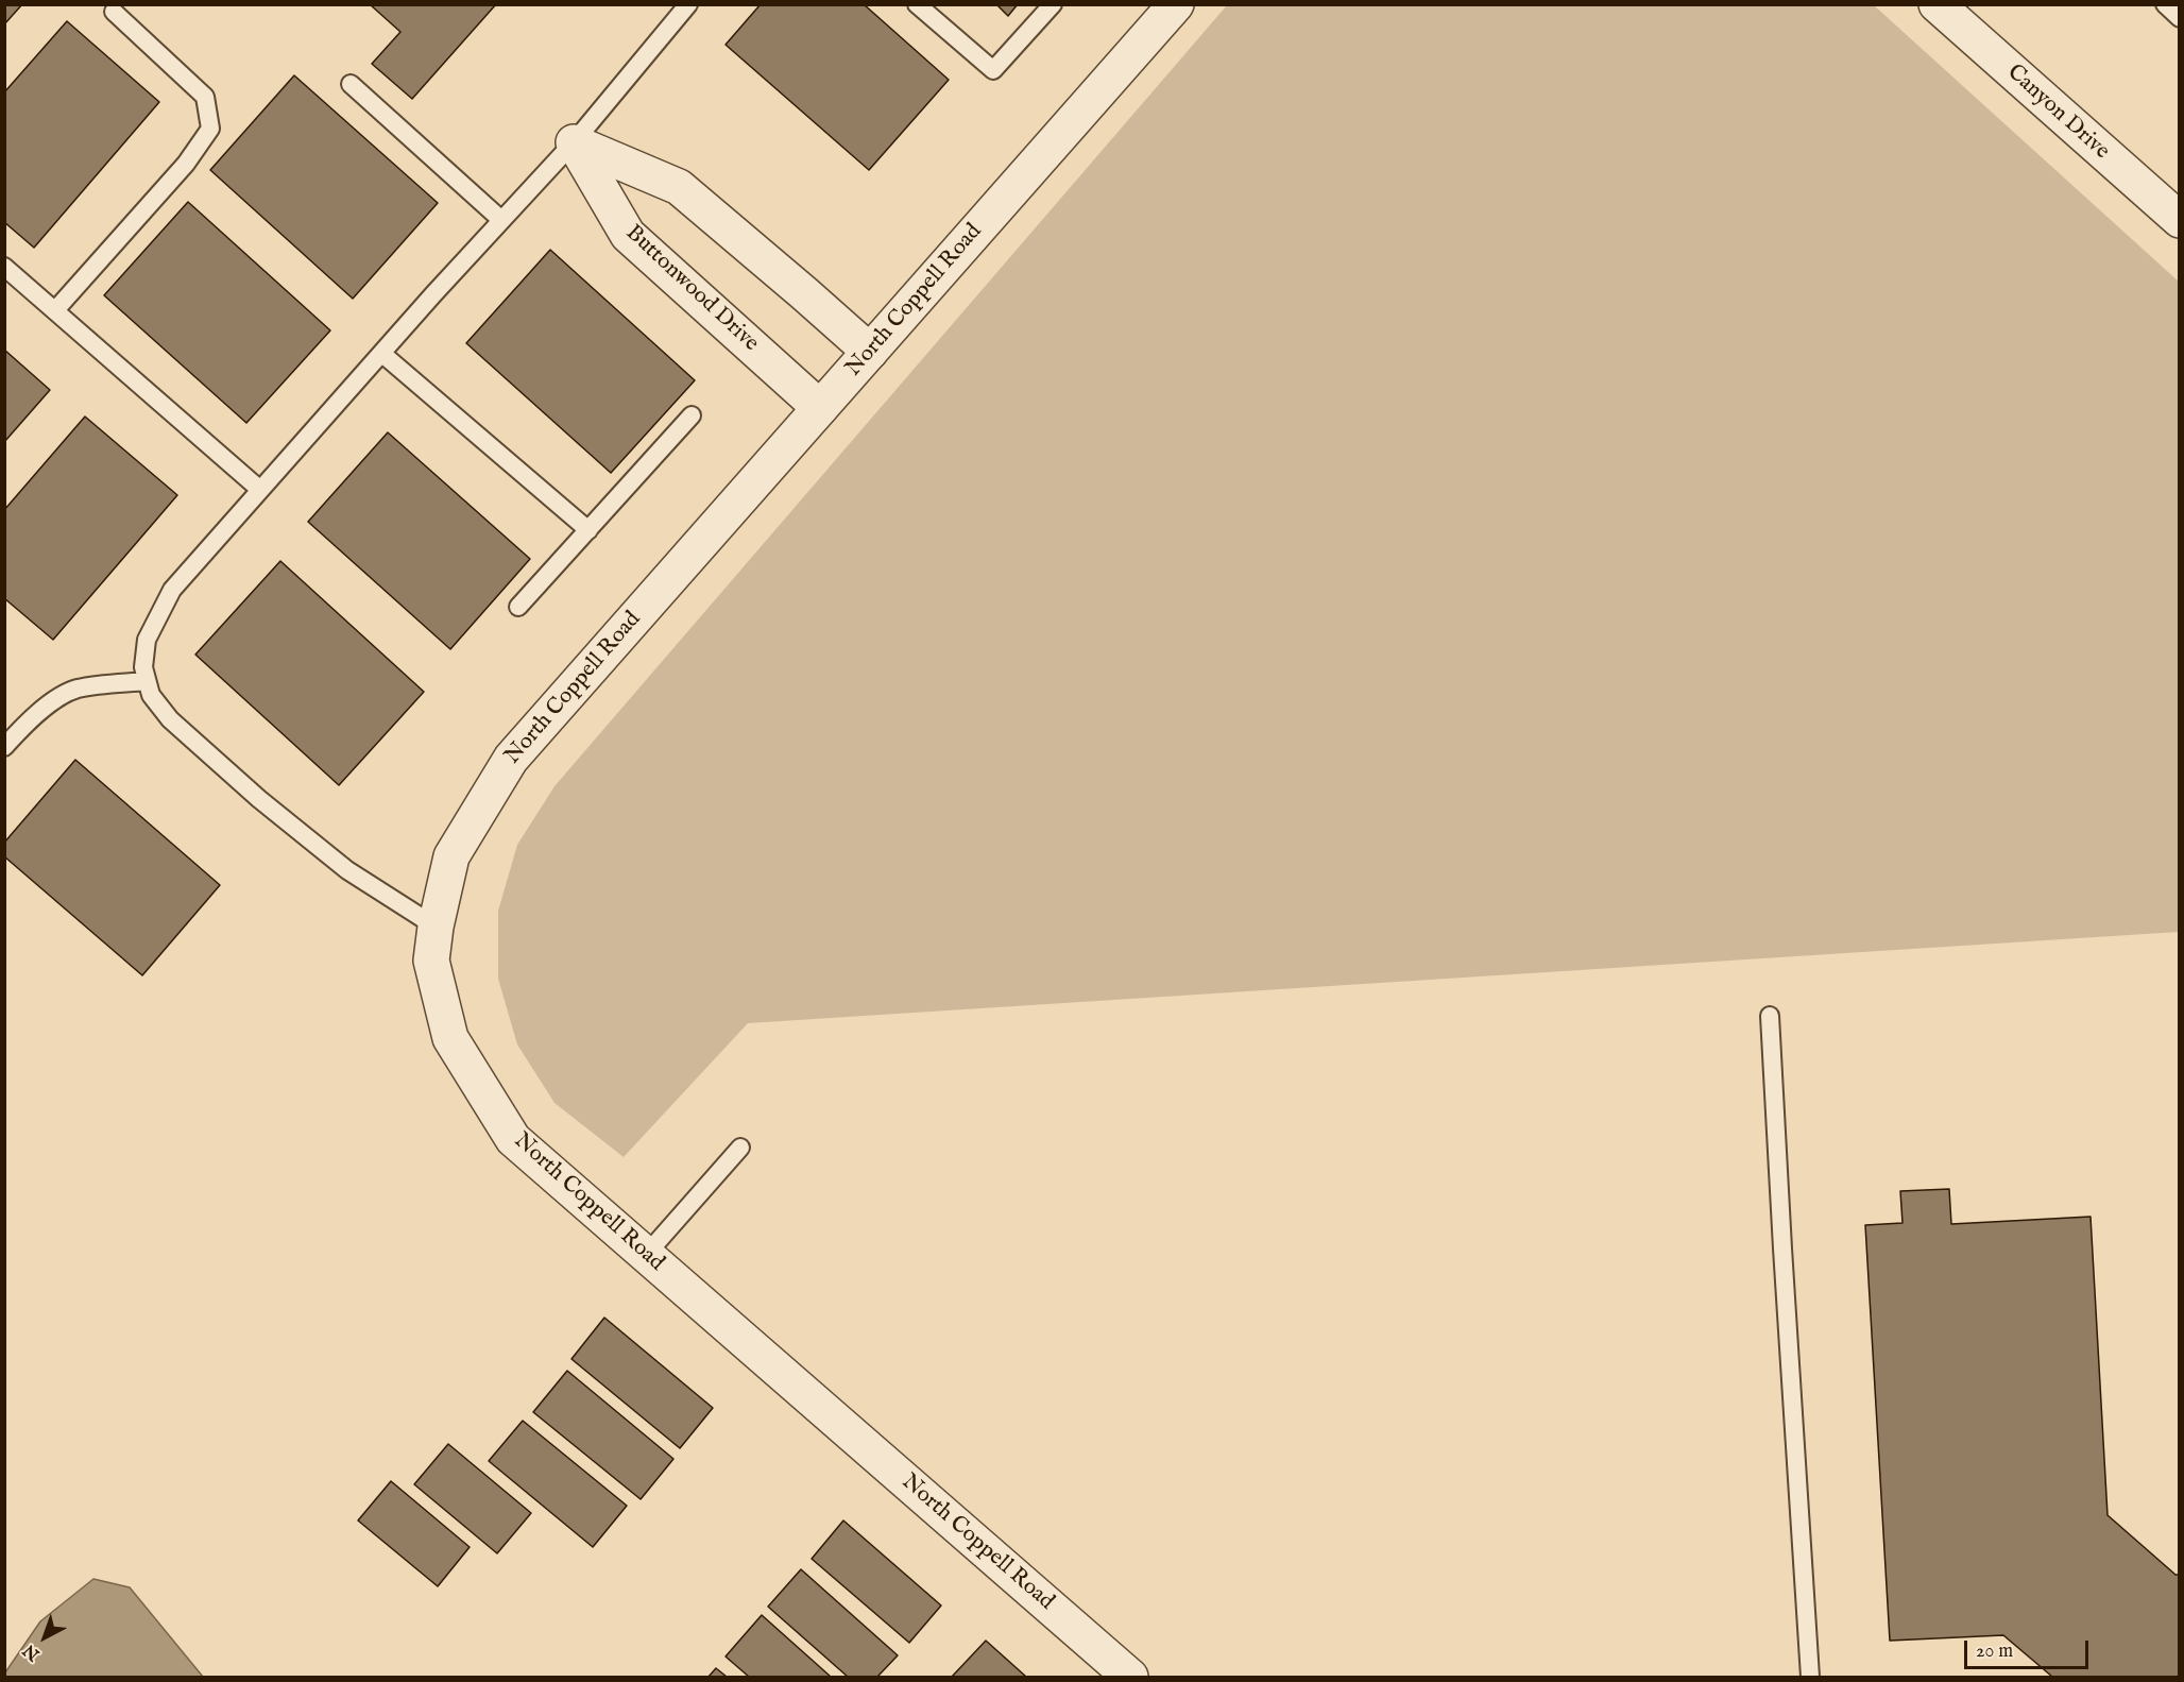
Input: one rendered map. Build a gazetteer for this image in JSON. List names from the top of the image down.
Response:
{
  "streets": {
    "street": ["Canyon Drive", "Buttonwood Drive", "North Coppell Road"]
  },
  "crossings": [
    ["Buttonwood Drive", "North Coppell Road"]
  ],
  "scale_bar": "20 m",
  "north": "bottom left"
}
